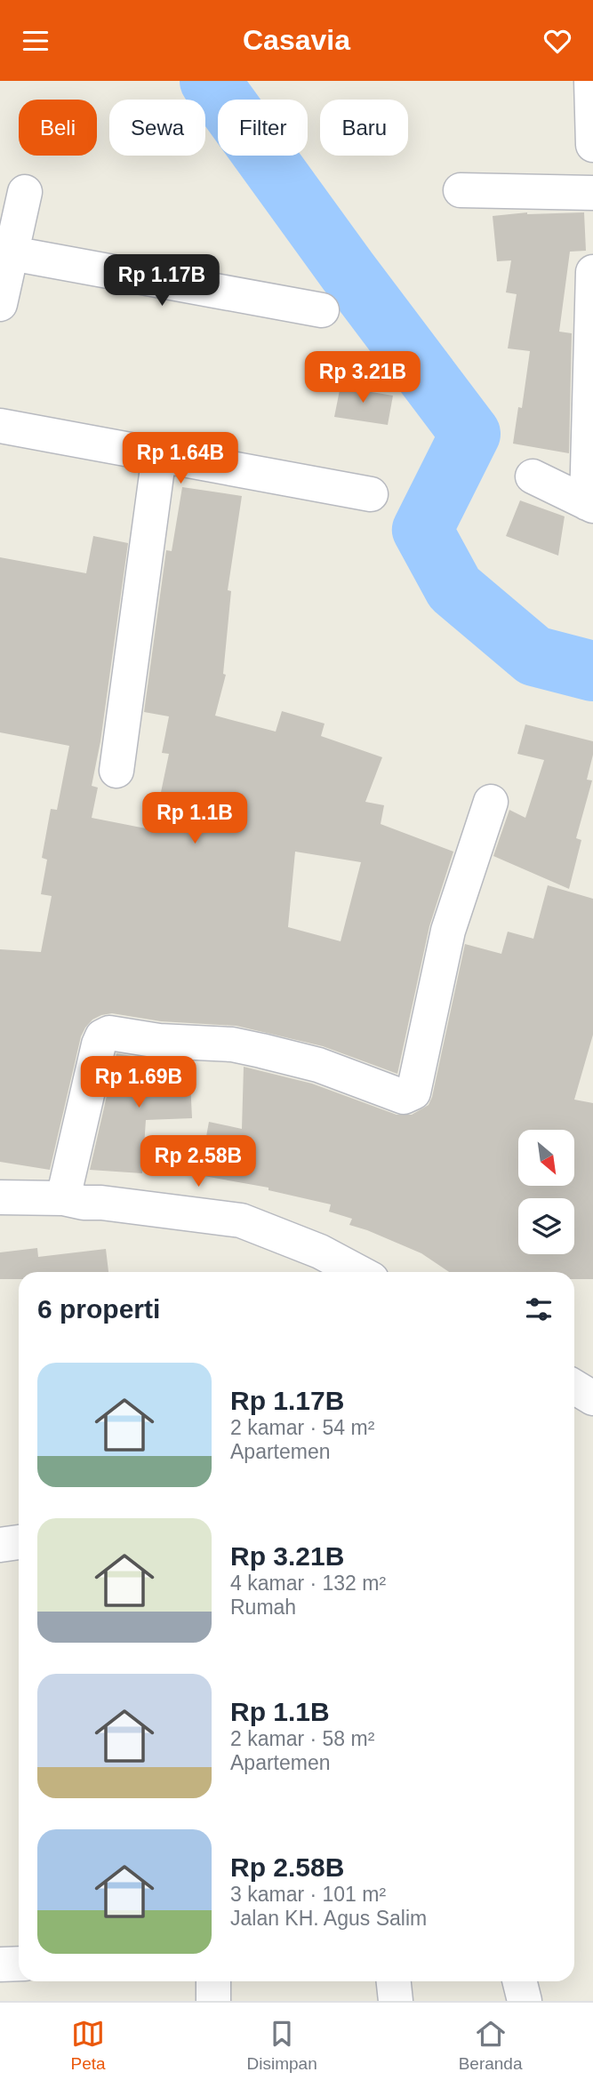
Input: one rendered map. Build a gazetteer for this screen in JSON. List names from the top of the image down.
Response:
{
  "north": "bottom right",
  "page": {
    "header": "Casavia",
    "chip": [
      "Beli",
      "Sewa",
      "Filter",
      "Baru"
    ],
    "price": [
      "Rp 1.17B",
      "Rp 3.21B",
      "Rp 1.64B",
      "Rp 1.1B",
      "Rp 1.69B",
      "Rp 2.58B"
    ],
    "heading": "6 properti",
    "list": [
      {
        "name": "Rp 1.17B",
        "note": "2 kamar · 54 m² · Apartemen"
      },
      {
        "name": "Rp 3.21B",
        "note": "4 kamar · 132 m² · Rumah"
      },
      {
        "name": "Rp 1.1B",
        "note": "2 kamar · 58 m² · Apartemen"
      },
      {
        "name": "Rp 2.58B",
        "note": "3 kamar · 101 m² · Jalan KH. Agus Salim"
      }
    ],
    "tabs": ["Peta", "Disimpan", "Beranda"]
  }
}
